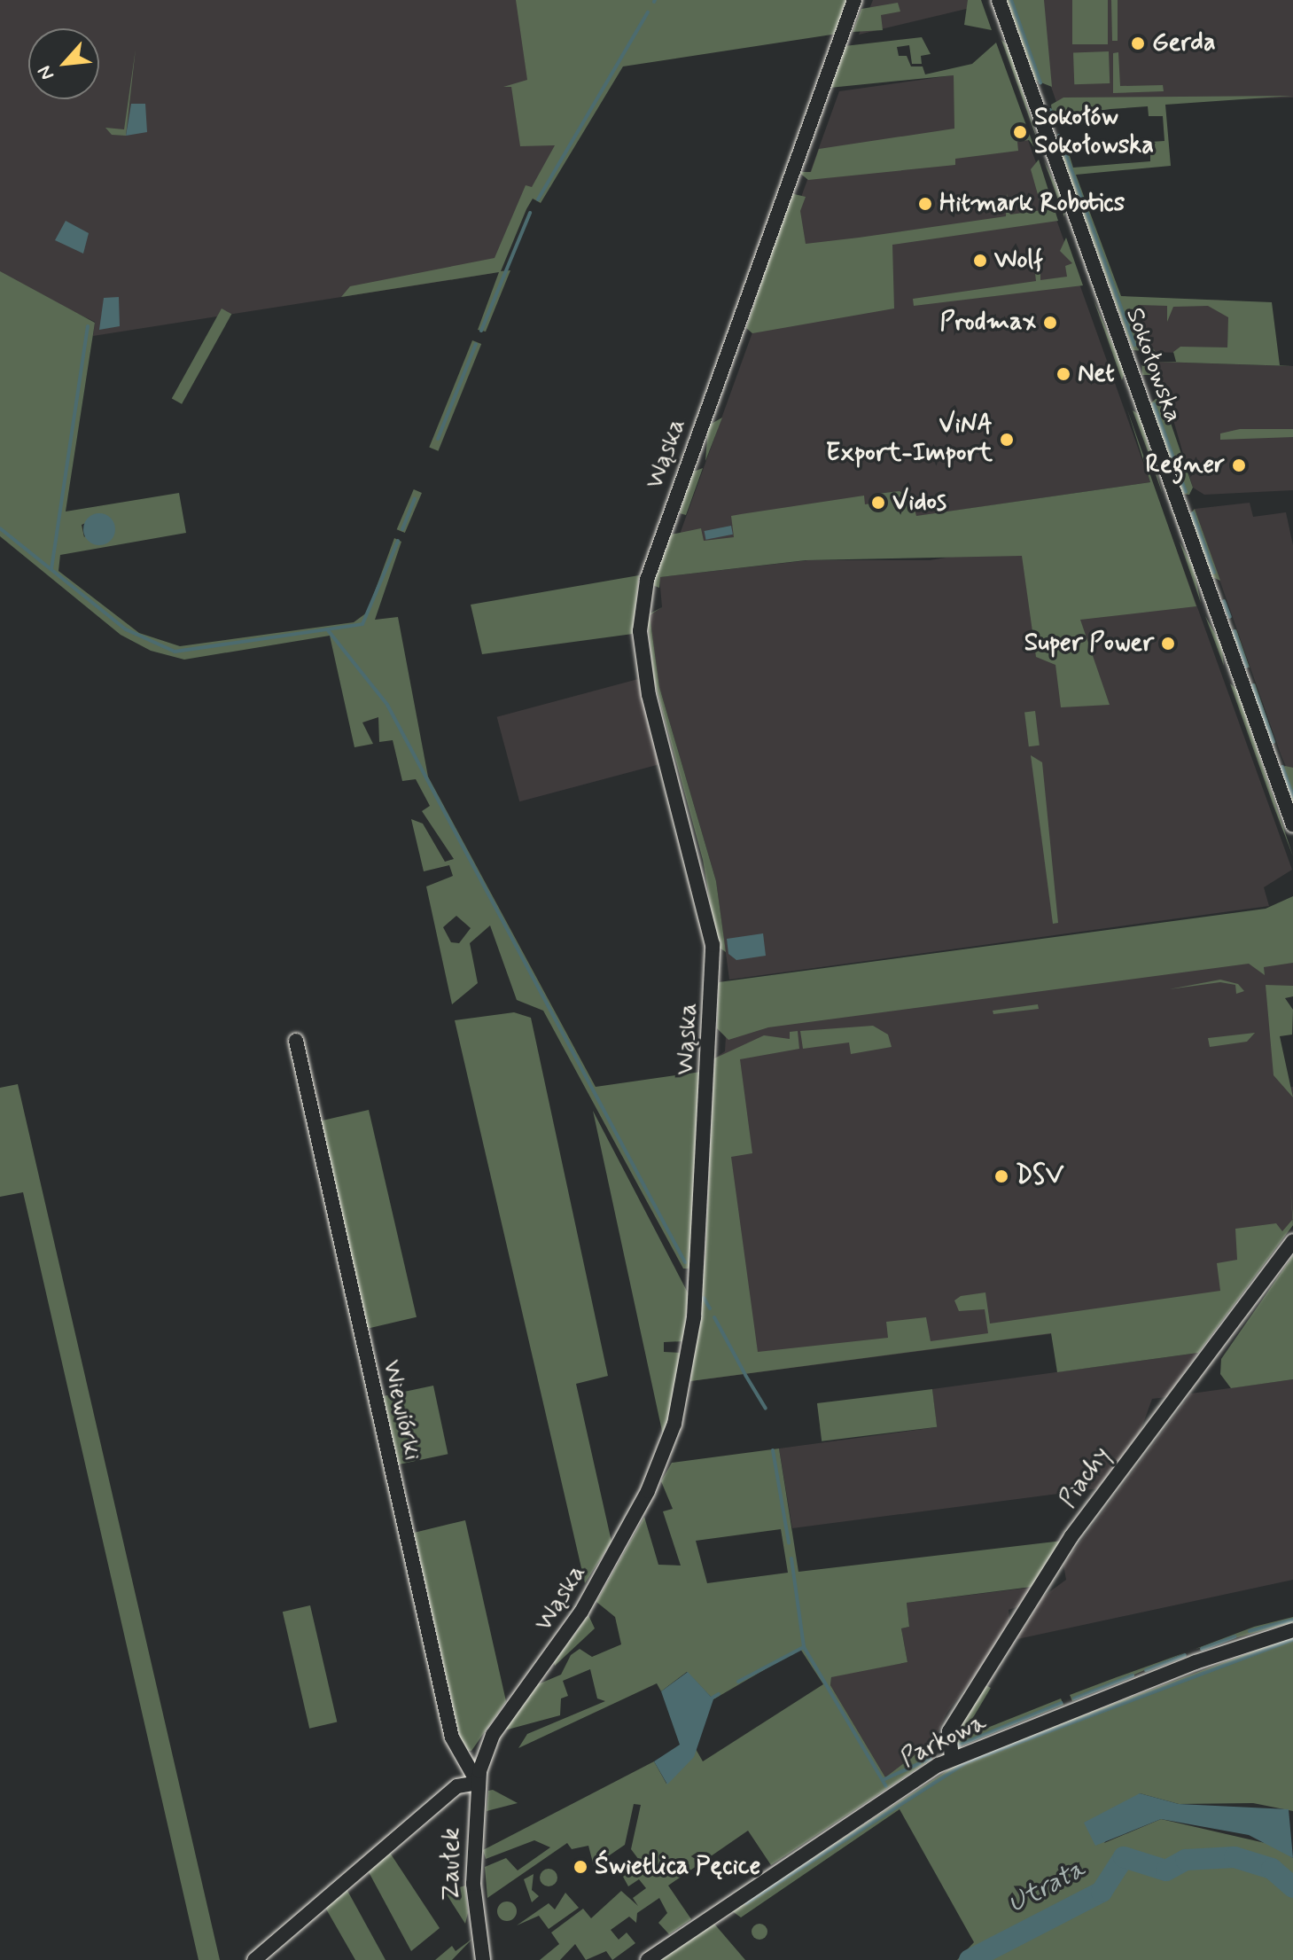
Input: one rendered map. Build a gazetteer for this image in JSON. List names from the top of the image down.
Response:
{
  "streets": {
    "street": [
      "Sokołowska",
      "Wąska",
      "Wiewiórki",
      "Piachy",
      "Parkowa",
      "Zaułek"
    ]
  },
  "crossings": [
    ["Wąska", "Wiewiórki"],
    ["Wąska", "Zaułek"],
    ["Wiewiórki", "Zaułek"],
    ["Piachy", "Parkowa"]
  ],
  "water": ["Utrata"],
  "places": [
    "Gerda",
    "Sokołów Sokołowska",
    "Hitmark Robotics",
    "Wolf",
    "Prodmax",
    "Net",
    "ViNA Export-Import",
    "Regner",
    "Vidos",
    "Super Power",
    "DSV",
    "Świetlica Pęcice"
  ],
  "north": "bottom left"
}
